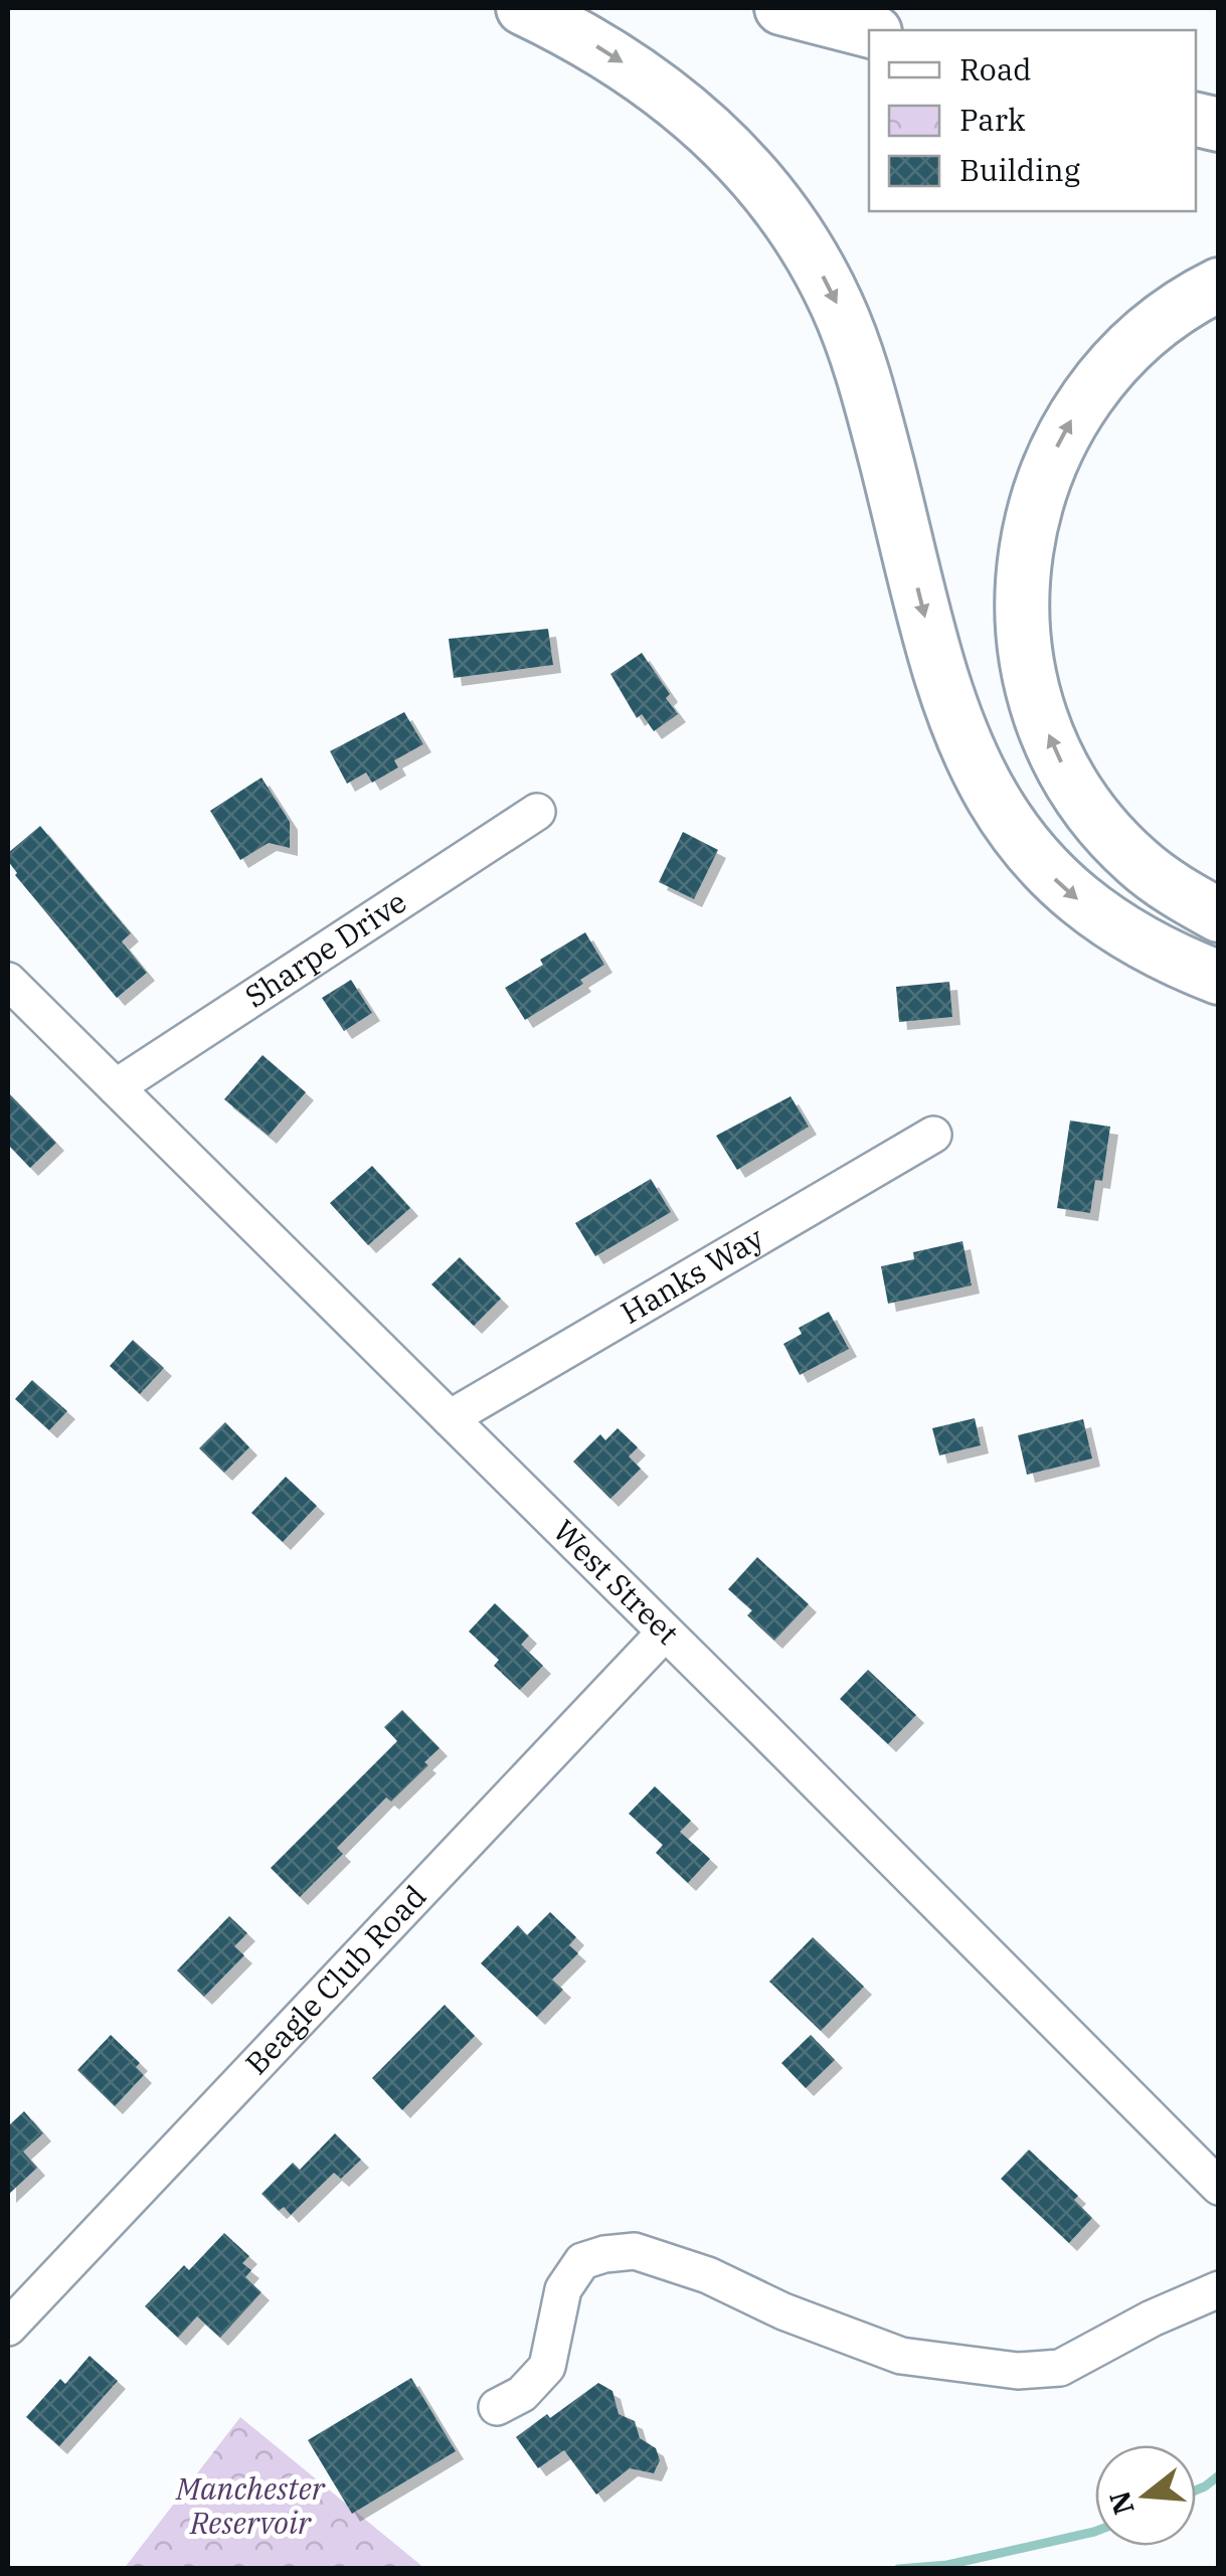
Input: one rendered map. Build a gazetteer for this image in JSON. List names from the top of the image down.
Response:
{
  "streets": {
    "street": [
      "Sharpe Drive",
      "Hanks Way",
      "West Street",
      "Beagle Club Road"
    ]
  },
  "crossings": [
    ["Sharpe Drive", "West Street"],
    ["Hanks Way", "West Street"],
    ["West Street", "Beagle Club Road"]
  ],
  "parks": ["Manchester Reservoir"],
  "legend": ["Road", "Park", "Building"],
  "north": "left"
}
